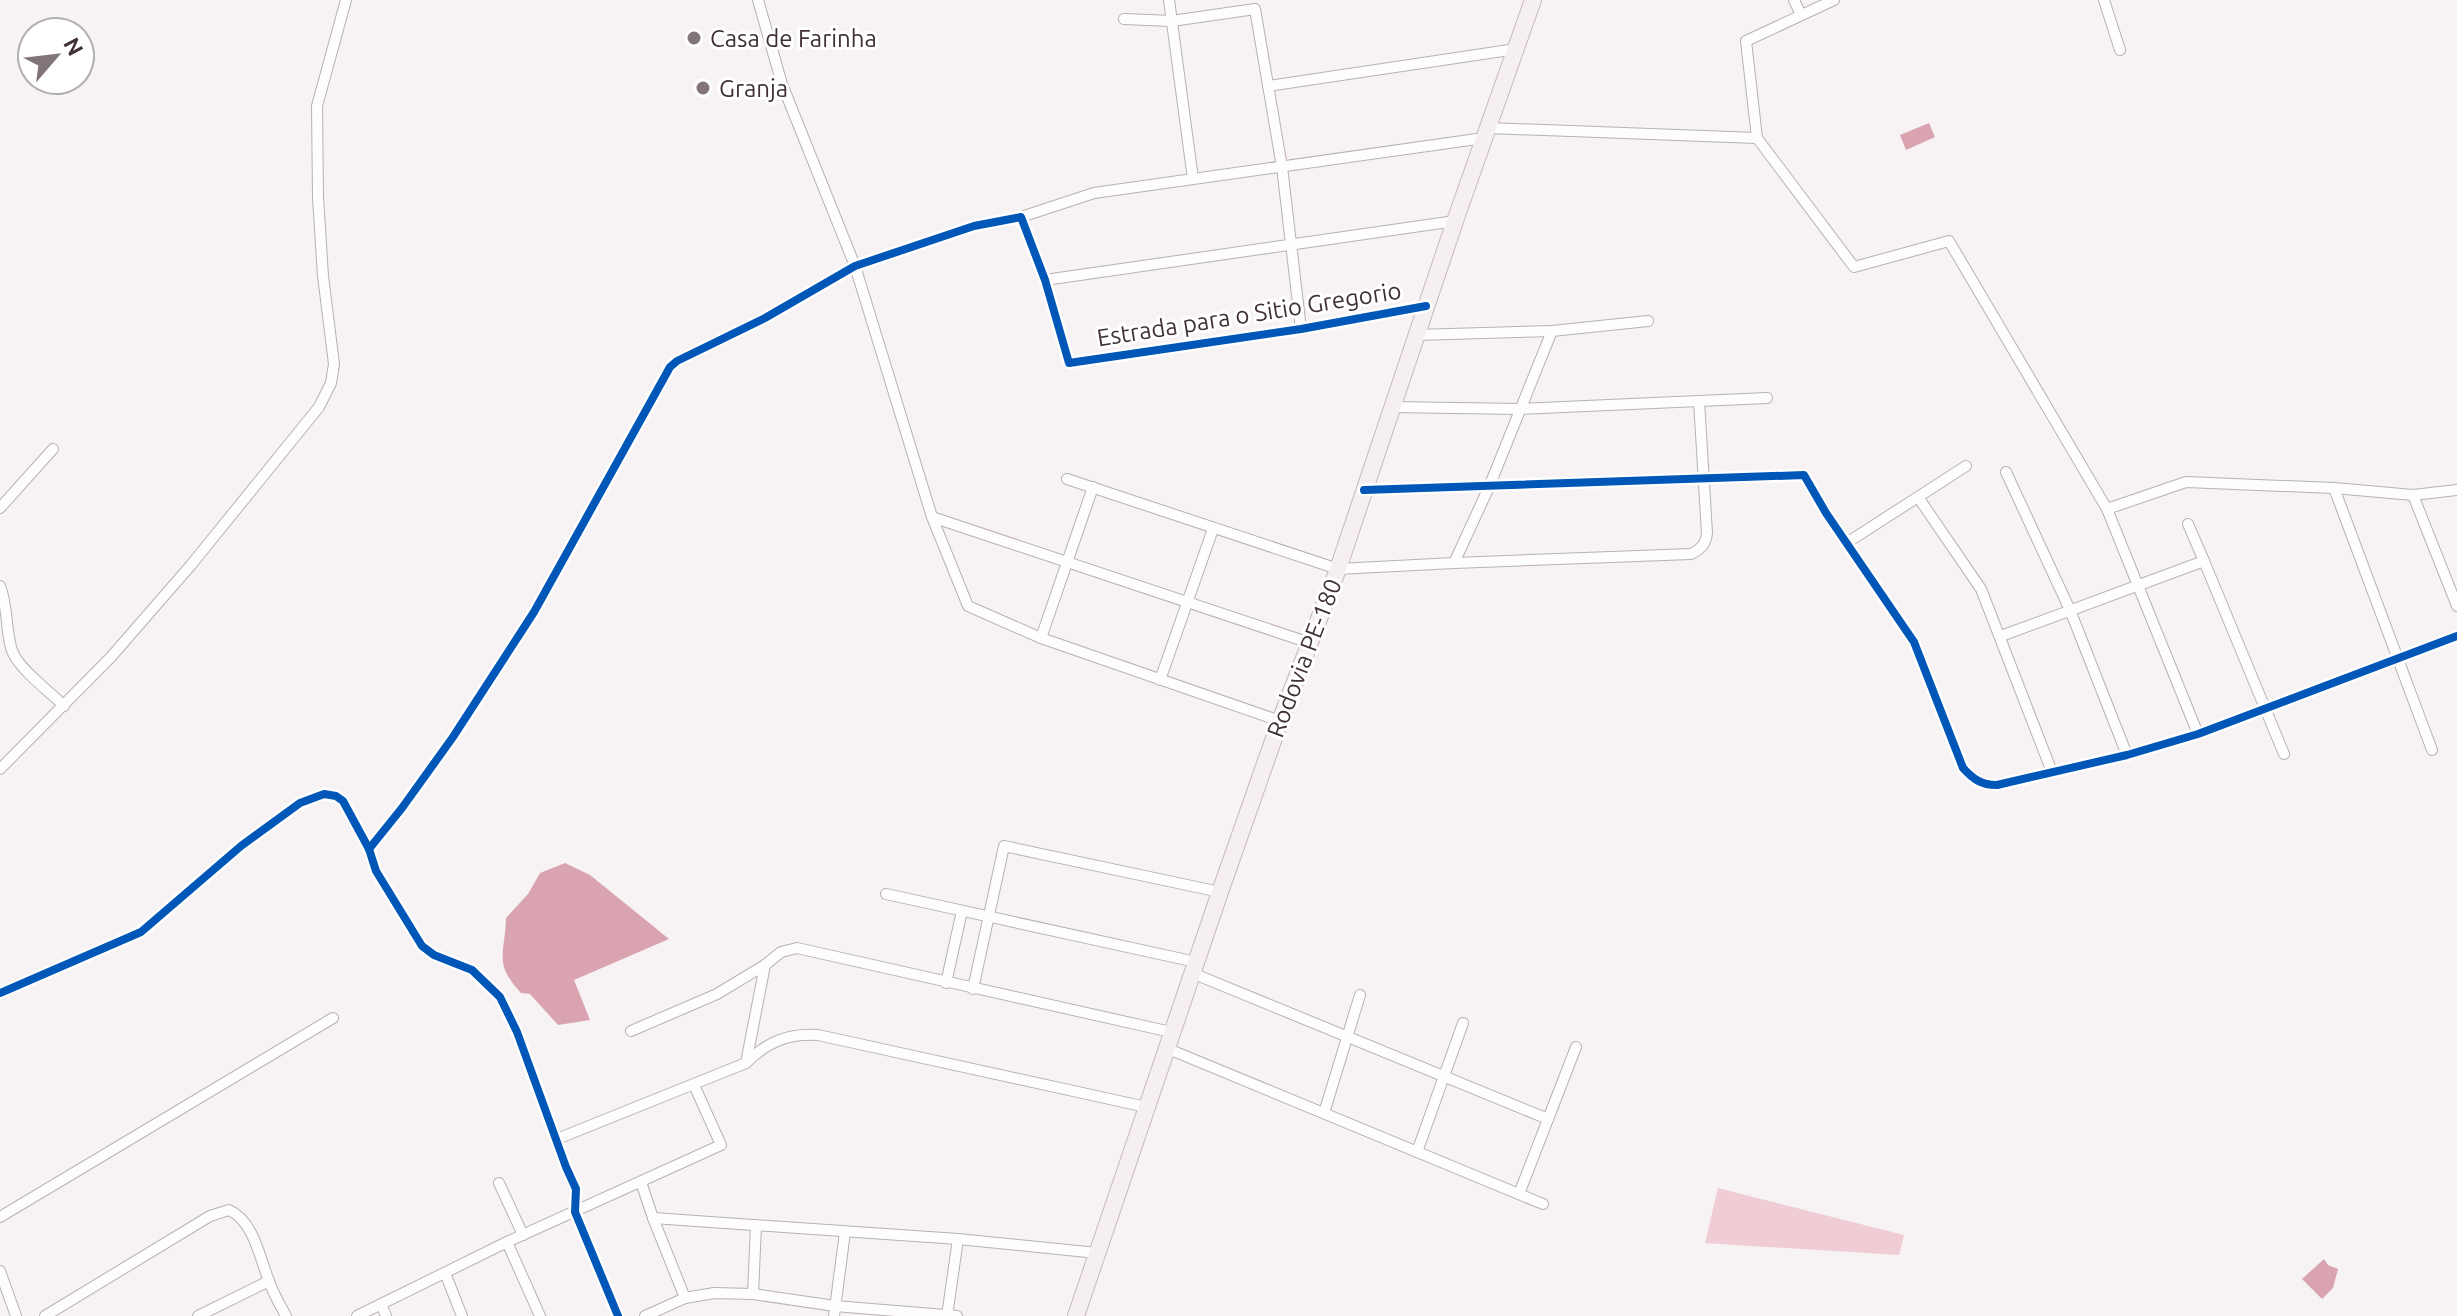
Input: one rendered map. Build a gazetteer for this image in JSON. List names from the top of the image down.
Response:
{
  "streets": {
    "main road": ["Rodovia PE-180"],
    "street": ["Estrada para o Sitio Gregorio"]
  },
  "crossings": [
    ["Estrada para o Sitio Gregorio", "Rodovia PE-180"]
  ],
  "places": ["Casa de Farinha", "Granja"],
  "north": "top right"
}
